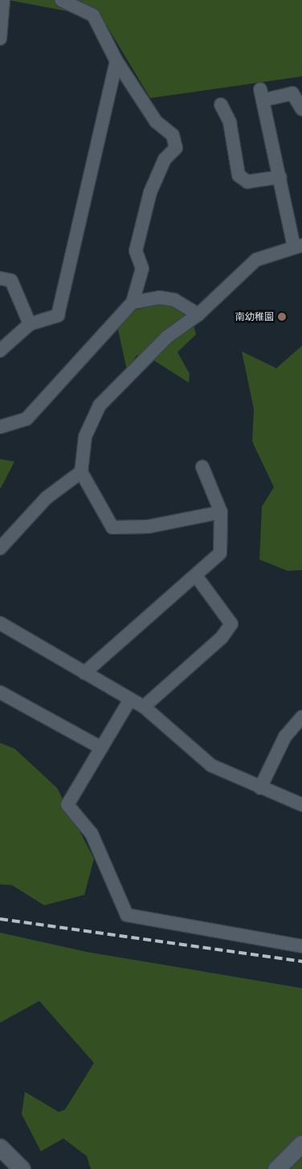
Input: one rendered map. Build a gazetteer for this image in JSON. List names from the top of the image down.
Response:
{
  "places": ["南幼稚園"]
}
